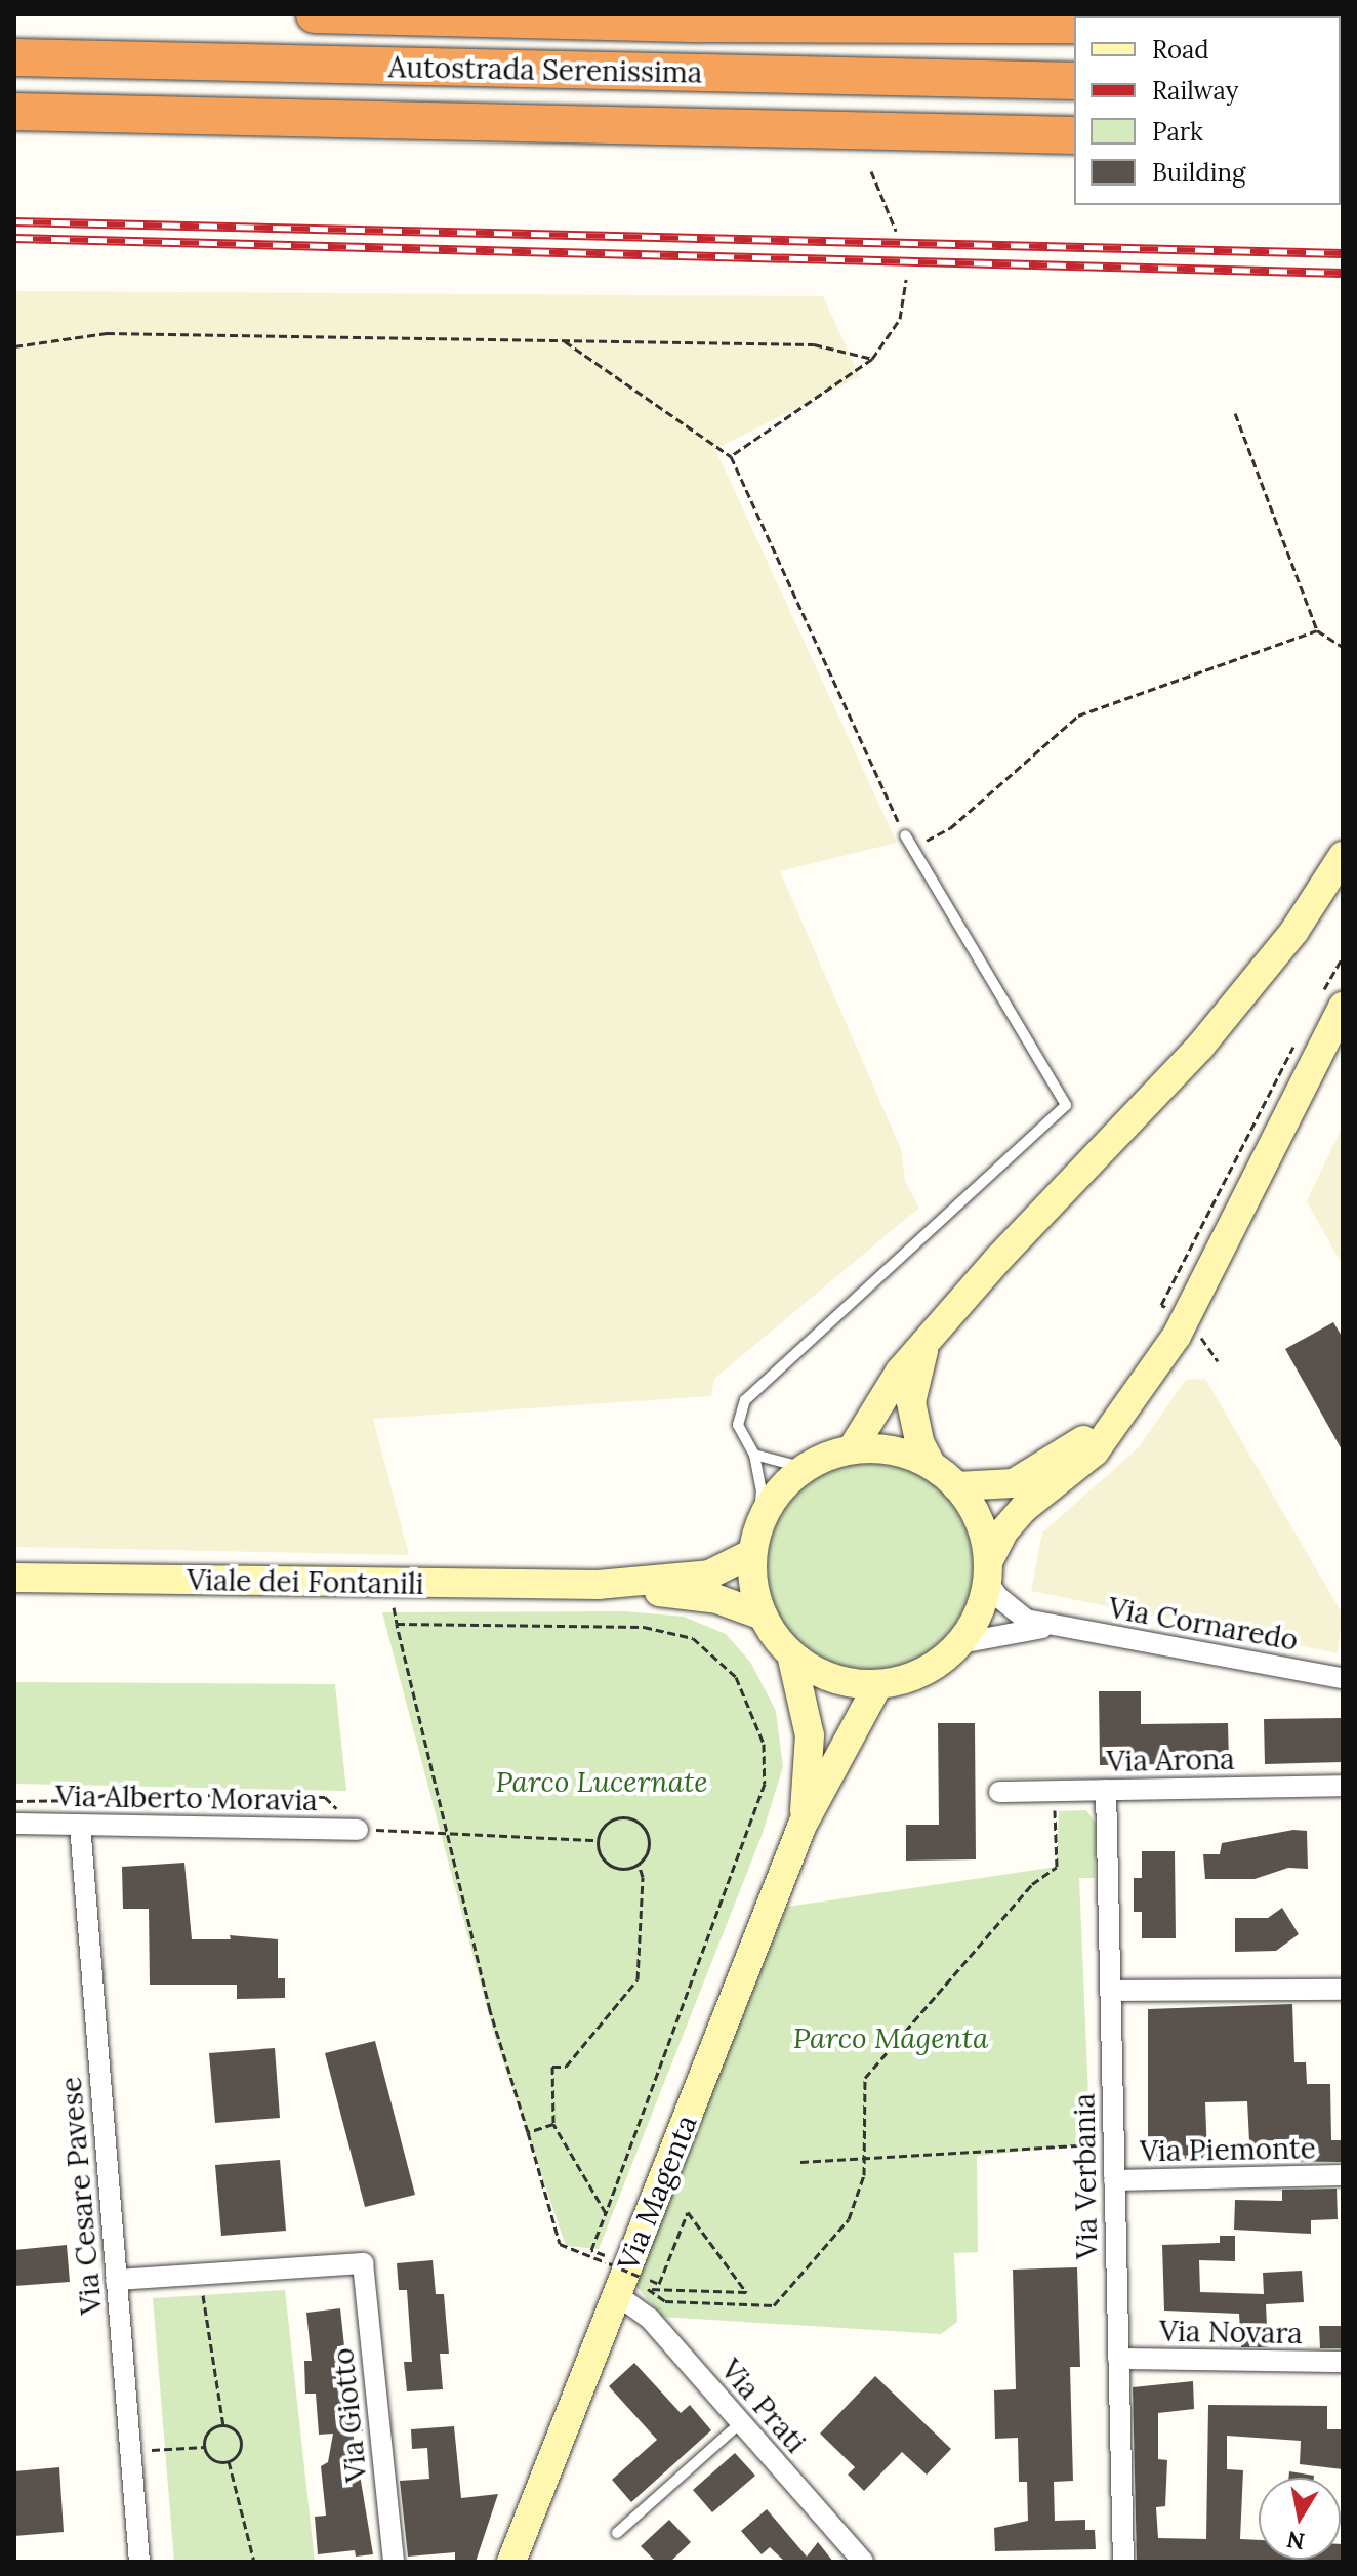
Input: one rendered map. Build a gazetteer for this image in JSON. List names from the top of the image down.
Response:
{
  "streets": {
    "highway": ["Autostrada Serenissima"],
    "main road": ["Viale dei Fontanili", "Via Magenta"],
    "street": [
      "Via Cornaredo",
      "Via Arona",
      "Via Alberto Moravia",
      "Via Piemonte",
      "Via Verbania",
      "Via Cesare Pavese",
      "Via Novara",
      "Via Prati",
      "Via Giotto"
    ]
  },
  "crossings": [
    ["Viale dei Fontanili", "Via Cornaredo"],
    ["Viale dei Fontanili", "Via Magenta"],
    ["Via Cornaredo", "Via Magenta"],
    ["Via Arona", "Via Verbania"],
    ["Via Alberto Moravia", "Via Cesare Pavese"],
    ["Via Piemonte", "Via Verbania"],
    ["Via Verbania", "Via Novara"],
    ["Via Magenta", "Via Prati"]
  ],
  "parks": ["Parco Lucernate", "Parco Magenta"],
  "legend": [
    "Road",
    "Railway",
    "Park",
    "Building"
  ],
  "north": "bottom"
}
